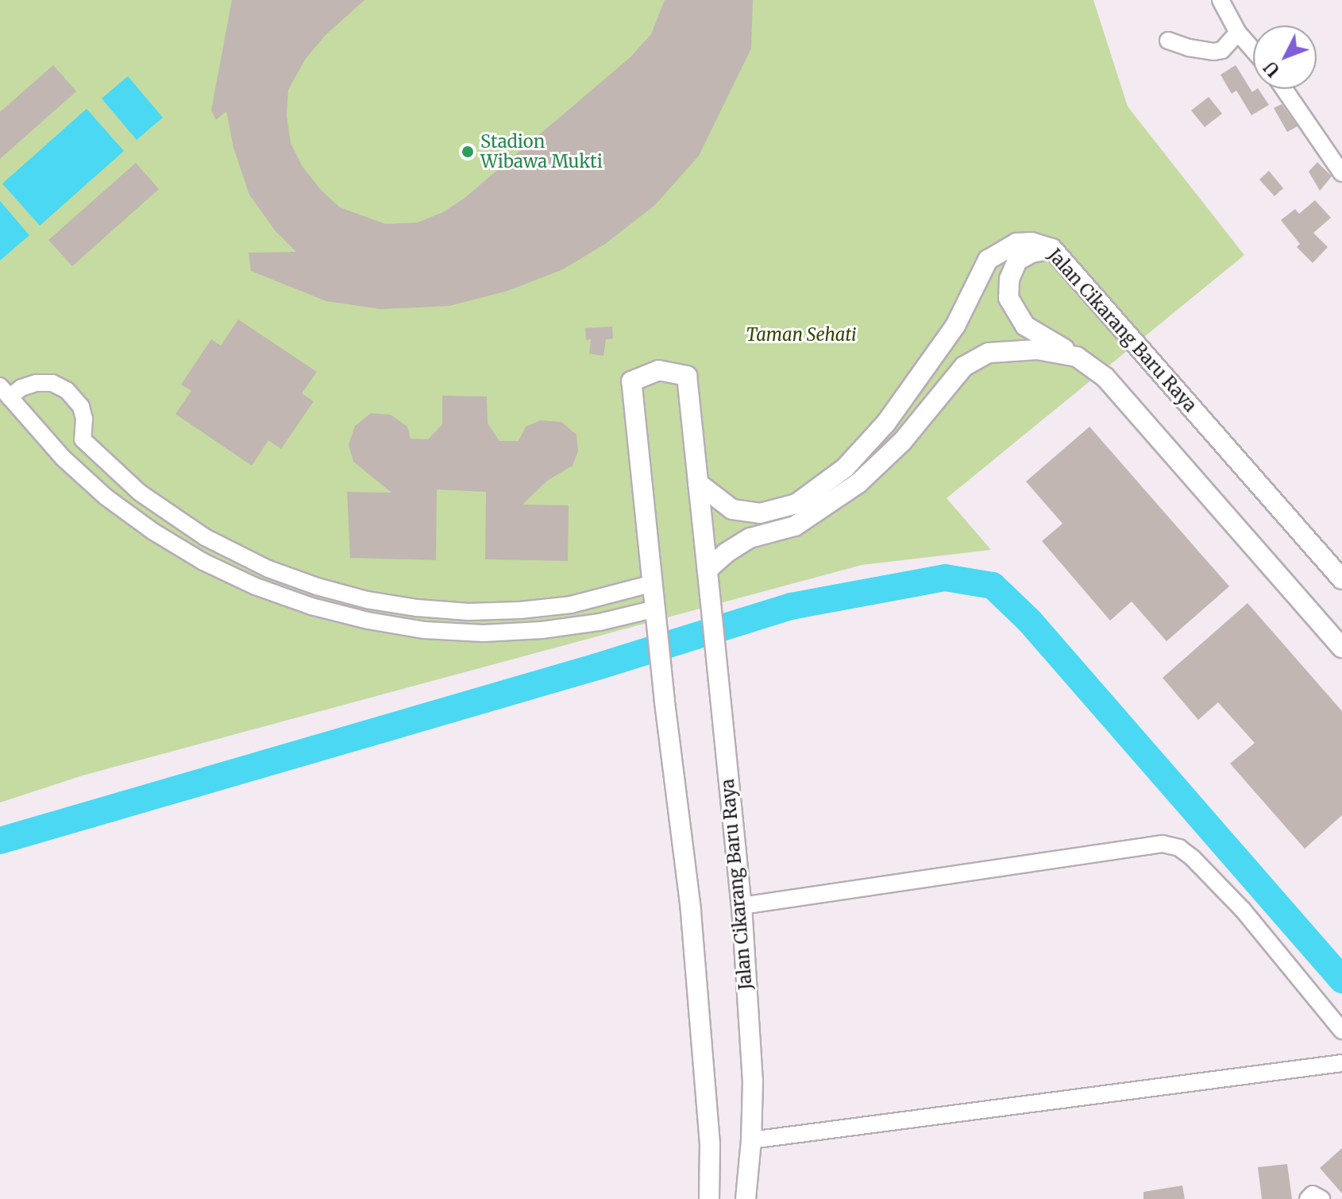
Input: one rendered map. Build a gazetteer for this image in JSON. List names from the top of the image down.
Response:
{
  "streets": {
    "main road": ["Jalan Cikarang Baru Raya"]
  },
  "parks": ["Taman Sehati"],
  "places": ["Stadion Wibawa Mukti"],
  "north": "bottom left"
}
